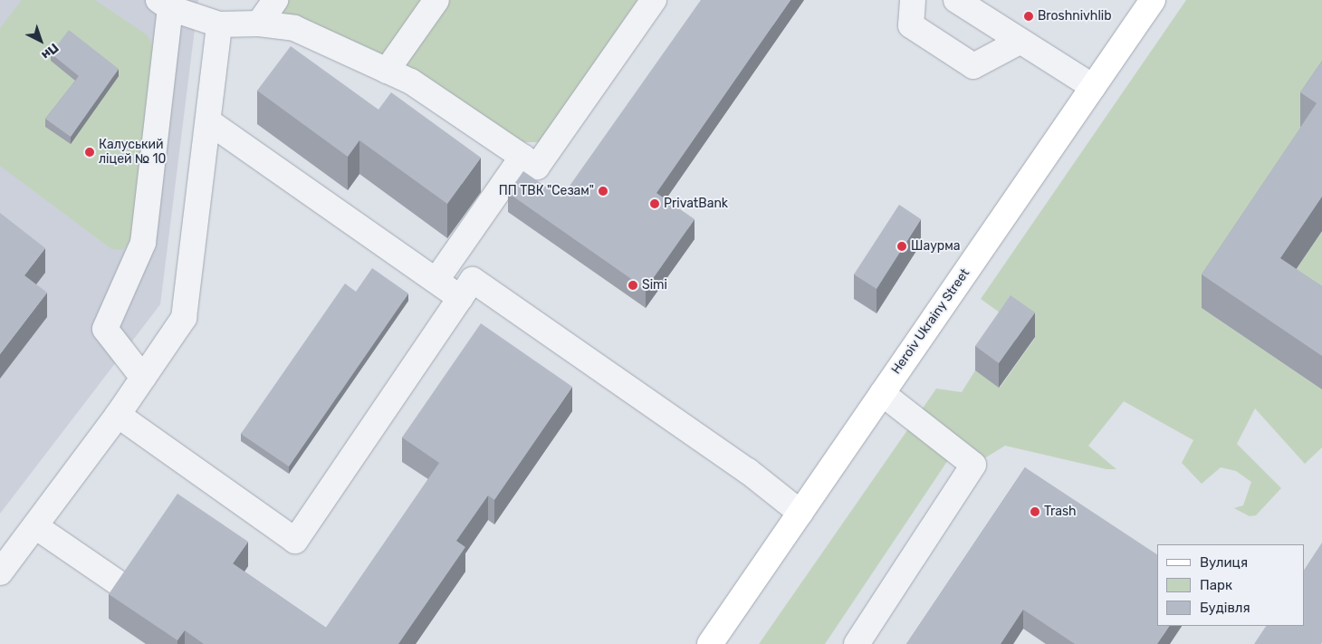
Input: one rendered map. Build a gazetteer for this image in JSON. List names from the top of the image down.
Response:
{
  "streets": {
    "main road": ["Heroiv Ukrainy Street"]
  },
  "places": [
    "Broshnivhlib",
    "Калуський ліцей № 10",
    "ПП ТВК \"Сезам\"",
    "PrivatBank",
    "Шаурма",
    "Simi",
    "Trash"
  ],
  "legend": ["Вулиця", "Парк", "Будівля"],
  "north": "bottom right"
}
